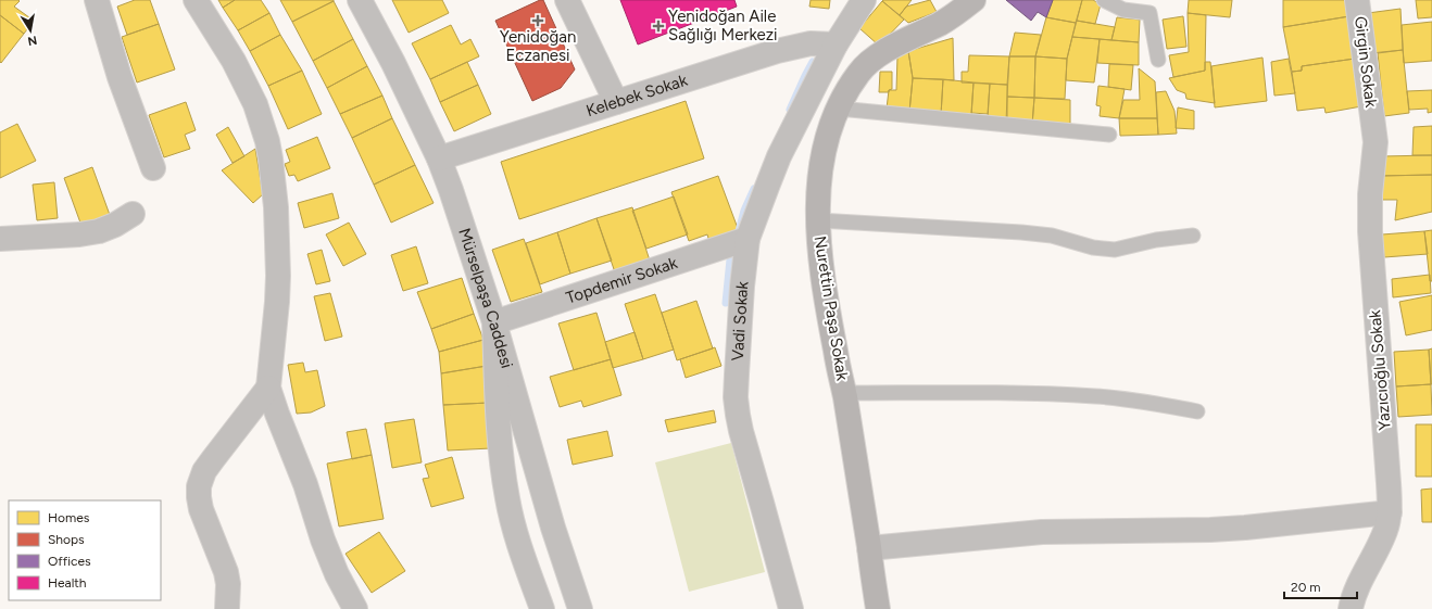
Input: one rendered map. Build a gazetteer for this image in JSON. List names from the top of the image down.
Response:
{
  "streets": {
    "street": [
      "Girgin Sokak",
      "Kelebek Sokak",
      "Topdemir Sokak",
      "Mürselpaşa Caddesi",
      "Nurettin Paşa Sokak",
      "Vadi Sokak",
      "Yazıcıoğlu Sokak"
    ]
  },
  "crossings": [
    ["Girgin Sokak", "Yazıcıoğlu Sokak"],
    ["Kelebek Sokak", "Mürselpaşa Caddesi"],
    ["Kelebek Sokak", "Vadi Sokak"],
    ["Topdemir Sokak", "Mürselpaşa Caddesi"],
    ["Topdemir Sokak", "Vadi Sokak"]
  ],
  "places": {
    "health": ["Yenidoğan Eczanesi", "Yenidoğan Aile Sağlığı Merkezi"]
  },
  "legend": [
    "Homes",
    "Shops",
    "Offices",
    "Health"
  ],
  "scale_bar": "20 m",
  "north": "bottom"
}
